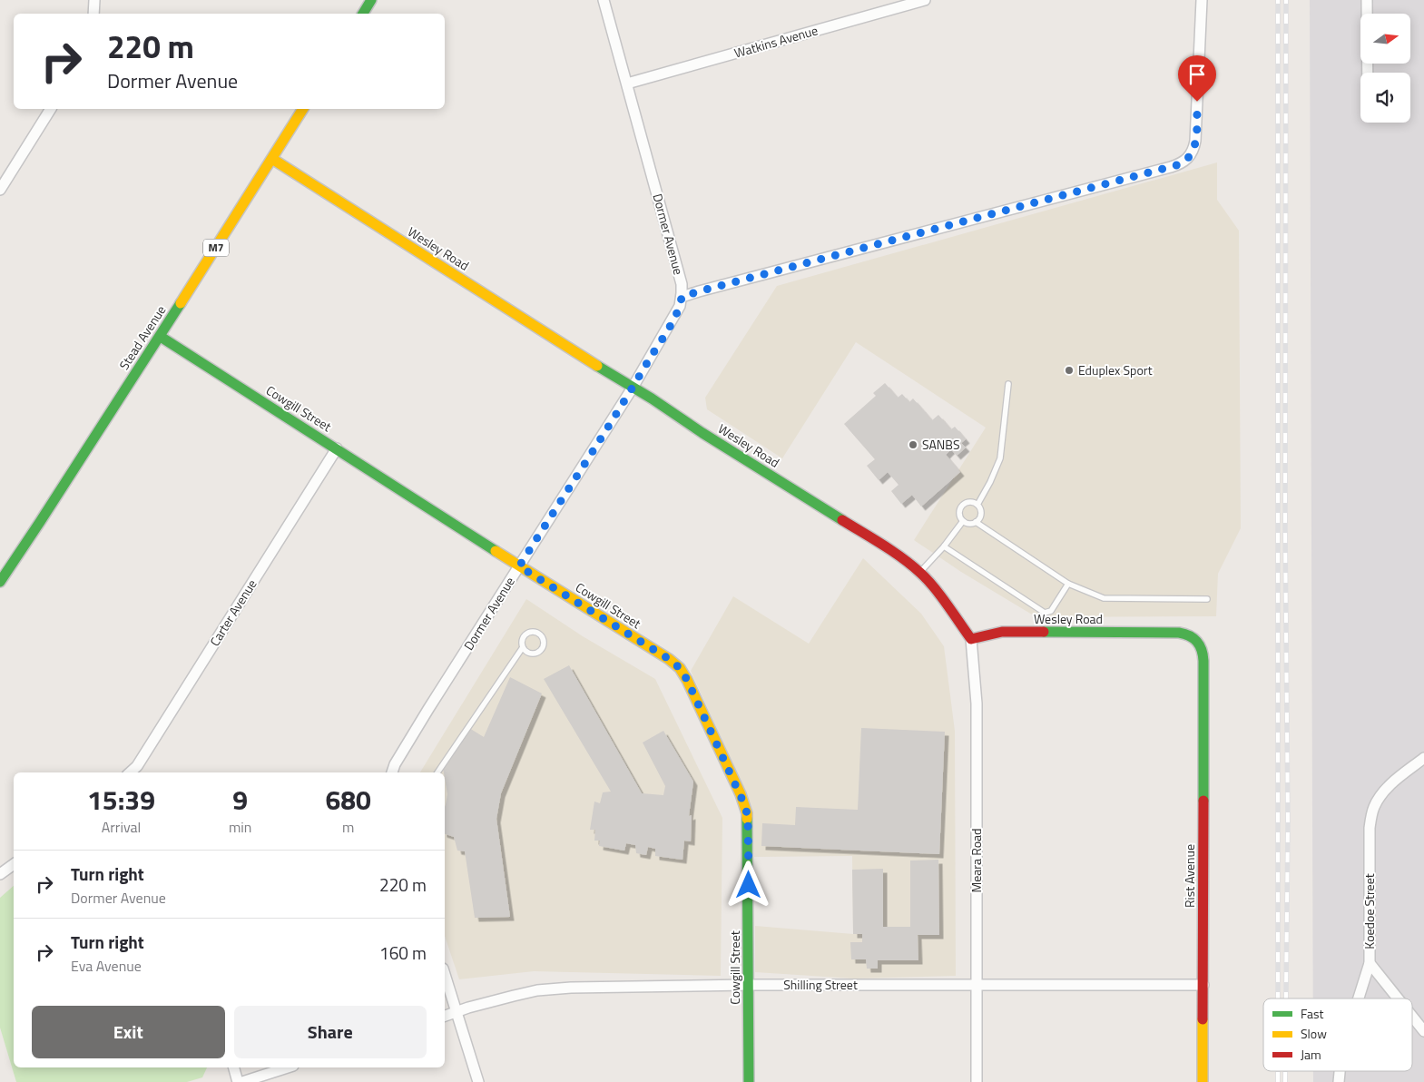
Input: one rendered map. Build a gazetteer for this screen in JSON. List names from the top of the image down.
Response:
{
  "streets": {
    "street": [
      "Watkins Avenue",
      "Dormer Avenue",
      "M7",
      "Wesley Road",
      "Stead Avenue",
      "Cowgill Street",
      "Carter Avenue",
      "Meara Road",
      "Rist Avenue",
      "Koedoe Street",
      "Shilling Street"
    ]
  },
  "crossings": [
    ["Watkins Avenue", "Dormer Avenue"],
    ["Dormer Avenue", "Wesley Road"],
    ["Dormer Avenue", "Cowgill Street"],
    ["Wesley Road", "Stead Avenue"],
    ["Wesley Road", "Meara Road"],
    ["Wesley Road", "Rist Avenue"],
    ["Stead Avenue", "Cowgill Street"],
    ["Cowgill Street", "Carter Avenue"],
    ["Cowgill Street", "Shilling Street"],
    ["Meara Road", "Shilling Street"],
    ["Rist Avenue", "Shilling Street"]
  ],
  "places": ["Eduplex Sport", "SANBS"],
  "legend": ["Fast", "Slow", "Jam"],
  "north": "right",
  "page": {
    "turn": ["220 m", "Dormer Avenue"],
    "eta": [
      "15:39",
      "Arrival",
      "9",
      "min",
      "680",
      "m"
    ],
    "list": [
      {
        "name": "Turn right",
        "note": "Dormer Avenue",
        "value": "220 m"
      },
      {
        "name": "Turn right",
        "note": "Eva Avenue",
        "value": "160 m"
      }
    ],
    "buttons": ["Exit", "Share"]
  }
}
